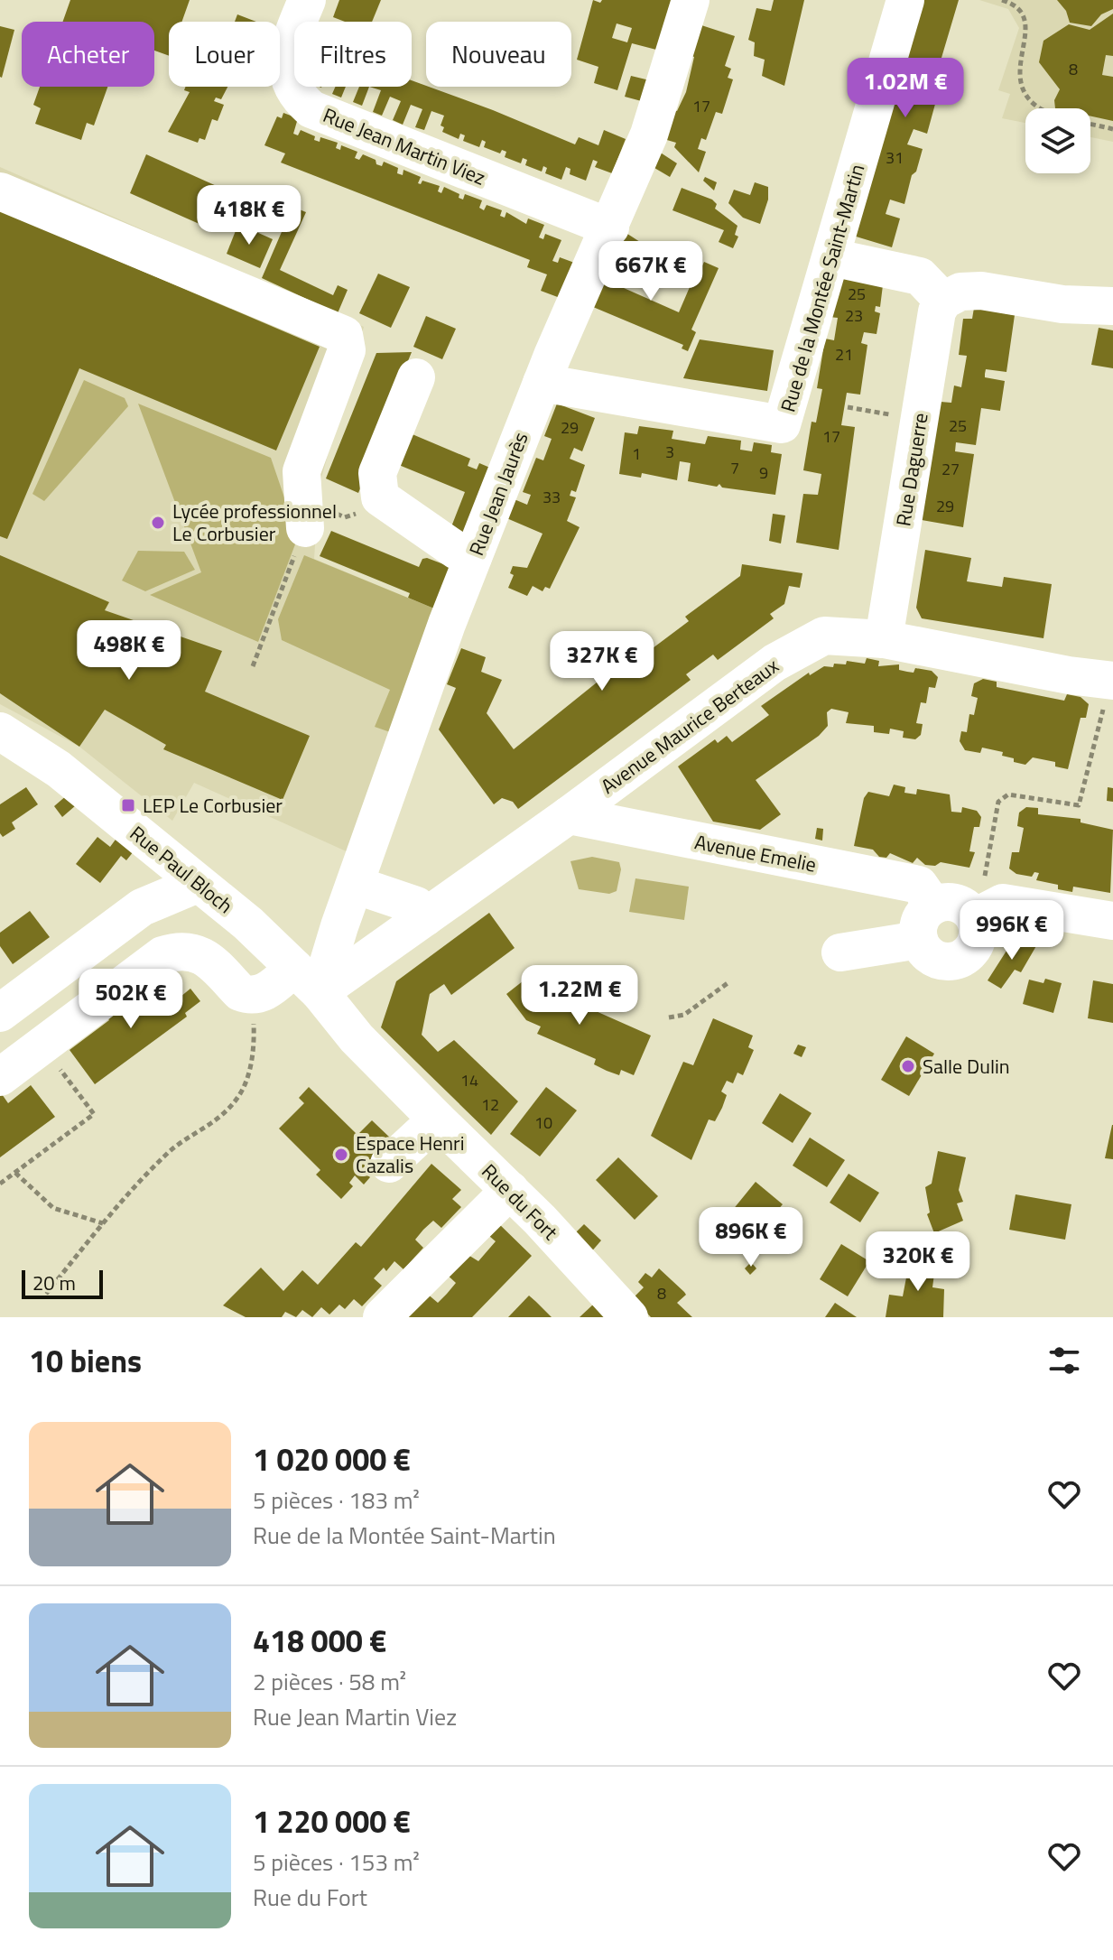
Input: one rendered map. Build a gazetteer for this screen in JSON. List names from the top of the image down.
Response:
{
  "streets": {
    "street": [
      "Rue Jean Martin Viez",
      "Rue de la Montée Saint-Martin",
      "Rue Daguerre",
      "Rue Jean Jaurès",
      "Avenue Maurice Berteaux",
      "Avenue Emelie",
      "Rue Paul Bloch",
      "Rue du Fort"
    ]
  },
  "crossings": [
    ["Rue Jean Martin Viez", "Rue Jean Jaurès"],
    ["Rue de la Montée Saint-Martin", "Rue Jean Jaurès"],
    ["Rue Daguerre", "Avenue Maurice Berteaux"],
    ["Rue Jean Jaurès", "Avenue Maurice Berteaux"],
    ["Rue Jean Jaurès", "Rue Paul Bloch"],
    ["Rue Jean Jaurès", "Rue du Fort"],
    ["Avenue Maurice Berteaux", "Avenue Emelie"],
    ["Avenue Maurice Berteaux", "Rue Paul Bloch"],
    ["Avenue Maurice Berteaux", "Rue du Fort"],
    ["Rue Paul Bloch", "Rue du Fort"]
  ],
  "places": {
    "other": ["Lycée professionnel Le Corbusier", "Salle Dulin", "Espace Henri Cazalis"],
    "transit": ["LEP Le Corbusier"]
  },
  "house_numbers": [
    "8",
    "17",
    "31",
    "25",
    "23",
    "21",
    "25",
    "29",
    "17",
    "3",
    "1",
    "7",
    "27",
    "9",
    "33",
    "29",
    "14",
    "12",
    "10",
    "8"
  ],
  "scale_bar": "20 m",
  "page": {
    "chip": [
      "Acheter",
      "Louer",
      "Filtres",
      "Nouveau"
    ],
    "price": [
      "1.02M €",
      "418K €",
      "667K €",
      "498K €",
      "327K €",
      "996K €",
      "1.22M €",
      "502K €",
      "896K €",
      "320K €"
    ],
    "scale": "20 m",
    "heading": "10 biens",
    "list": [
      {
        "name": "1 020 000 €",
        "note": "5 pièces · 183 m² · Rue de la Montée Saint-Martin"
      },
      {
        "name": "418 000 €",
        "note": "2 pièces · 58 m² · Rue Jean Martin Viez"
      },
      {
        "name": "1 220 000 €",
        "note": "5 pièces · 153 m² · Rue du Fort"
      }
    ]
  }
}
